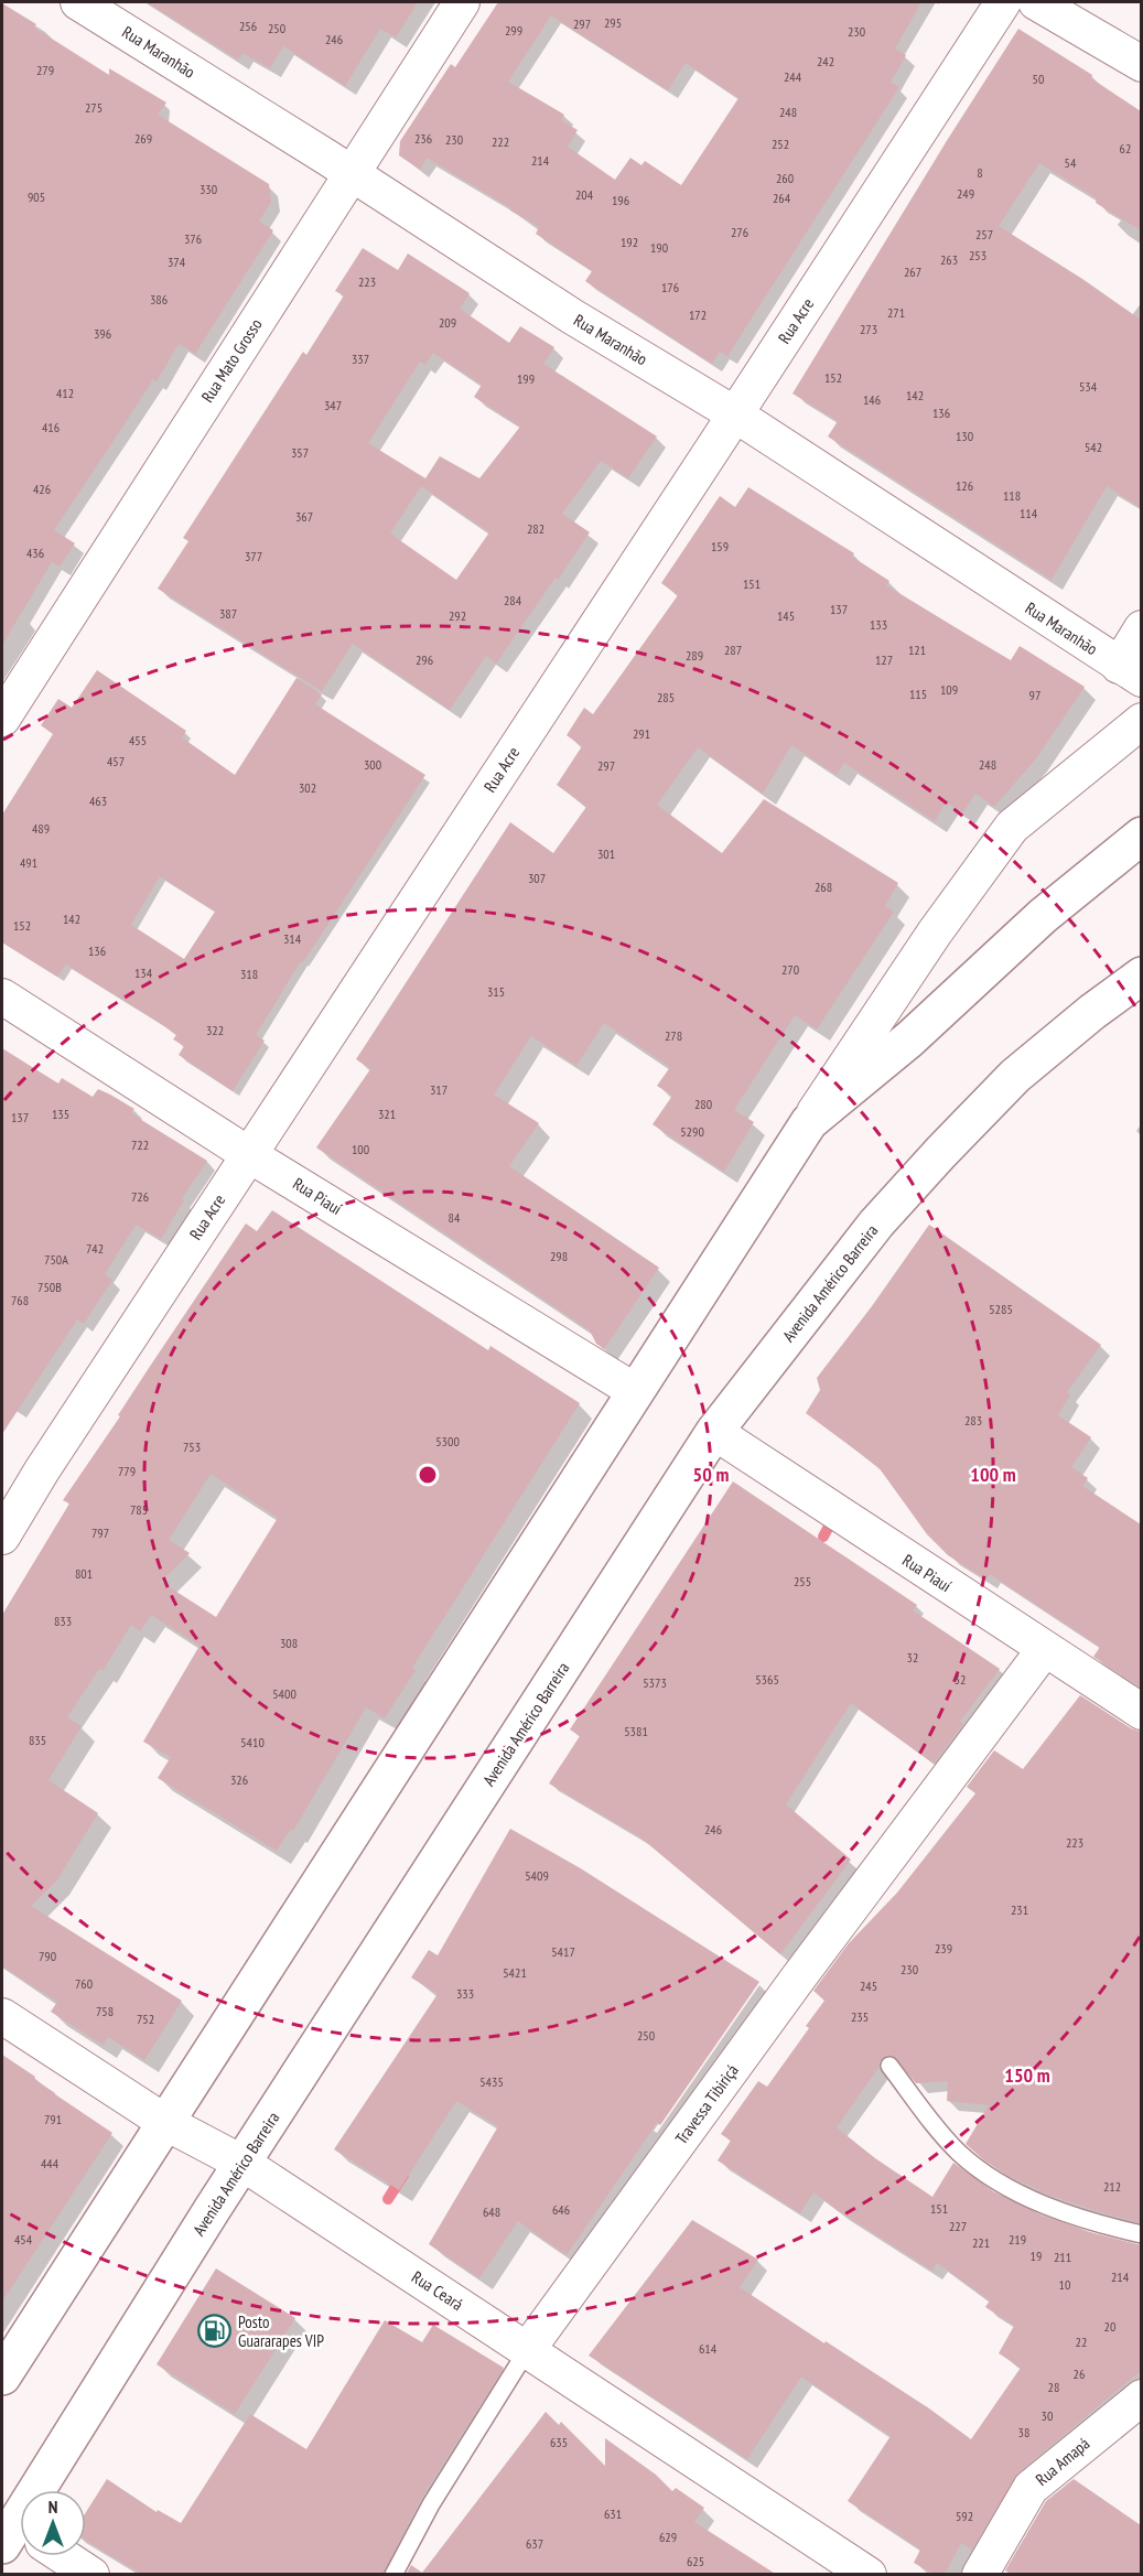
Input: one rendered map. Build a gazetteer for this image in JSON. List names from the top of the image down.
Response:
{
  "streets": {
    "main road": ["Avenida Américo Barreira"],
    "street": [
      "Rua Maranhão",
      "Rua Acre",
      "Rua Mato Grosso",
      "Rua Piauí",
      "Travessa Tibiriçá",
      "Rua Ceará",
      "Rua Amapá"
    ]
  },
  "crossings": [
    ["Rua Maranhão", "Rua Acre"],
    ["Rua Maranhão", "Rua Mato Grosso"],
    ["Rua Acre", "Rua Piauí"],
    ["Rua Piauí", "Avenida Américo Barreira"],
    ["Rua Piauí", "Travessa Tibiriçá"],
    ["Avenida Américo Barreira", "Rua Ceará"],
    ["Travessa Tibiriçá", "Rua Ceará"]
  ],
  "places": {
    "fuel station": ["Posto Guararapes VIP"]
  },
  "house_numbers": [
    "295",
    "297",
    "256",
    "250",
    "299",
    "230",
    "246",
    "242",
    "279",
    "244",
    "50",
    "275",
    "248",
    "269",
    "236",
    "230",
    "222",
    "252",
    "62",
    "214",
    "54",
    "8",
    "260",
    "330",
    "249",
    "204",
    "905",
    "264",
    "196",
    "276",
    "257",
    "376",
    "192",
    "190",
    "253",
    "263",
    "374",
    "267",
    "223",
    "176",
    "386",
    "271",
    "172",
    "209",
    "273",
    "396",
    "337",
    "152",
    "199",
    "534",
    "412",
    "142",
    "146",
    "347",
    "136",
    "416",
    "130",
    "542",
    "357",
    "126",
    "426",
    "118",
    "114",
    "367",
    "282",
    "159",
    "436",
    "377",
    "151",
    "284",
    "137",
    "387",
    "292",
    "145",
    "133",
    "287",
    "121",
    "289",
    "296",
    "127",
    "109",
    "115",
    "97",
    "285",
    "291",
    "455",
    "457",
    "300",
    "248",
    "297",
    "302",
    "463",
    "489",
    "301",
    "491",
    "307",
    "268",
    "142",
    "152",
    "314",
    "136",
    "270",
    "134",
    "318",
    "315",
    "322",
    "278",
    "317",
    "280",
    "135",
    "321",
    "137",
    "5290",
    "722",
    "100",
    "726",
    "84",
    "742",
    "298",
    "750A",
    "750B",
    "768",
    "5285",
    "283",
    "5300",
    "753",
    "779",
    "785",
    "797",
    "801",
    "255",
    "833",
    "308",
    "32",
    "5365",
    "32",
    "5373",
    "5400",
    "5381",
    "835",
    "5410",
    "326",
    "246",
    "223",
    "5409",
    "231",
    "239",
    "5417",
    "790",
    "230",
    "5421",
    "760",
    "245",
    "333",
    "758",
    "235",
    "752",
    "250",
    "5435",
    "791",
    "444",
    "212",
    "151",
    "646",
    "648",
    "227",
    "454",
    "219",
    "221",
    "19",
    "211",
    "214",
    "10",
    "20",
    "22",
    "614",
    "26",
    "28",
    "30",
    "38",
    "635",
    "631",
    "592",
    "629",
    "637",
    "625"
  ],
  "north": "top",
  "rings": ["50 m", "100 m", "150 m"]
}
